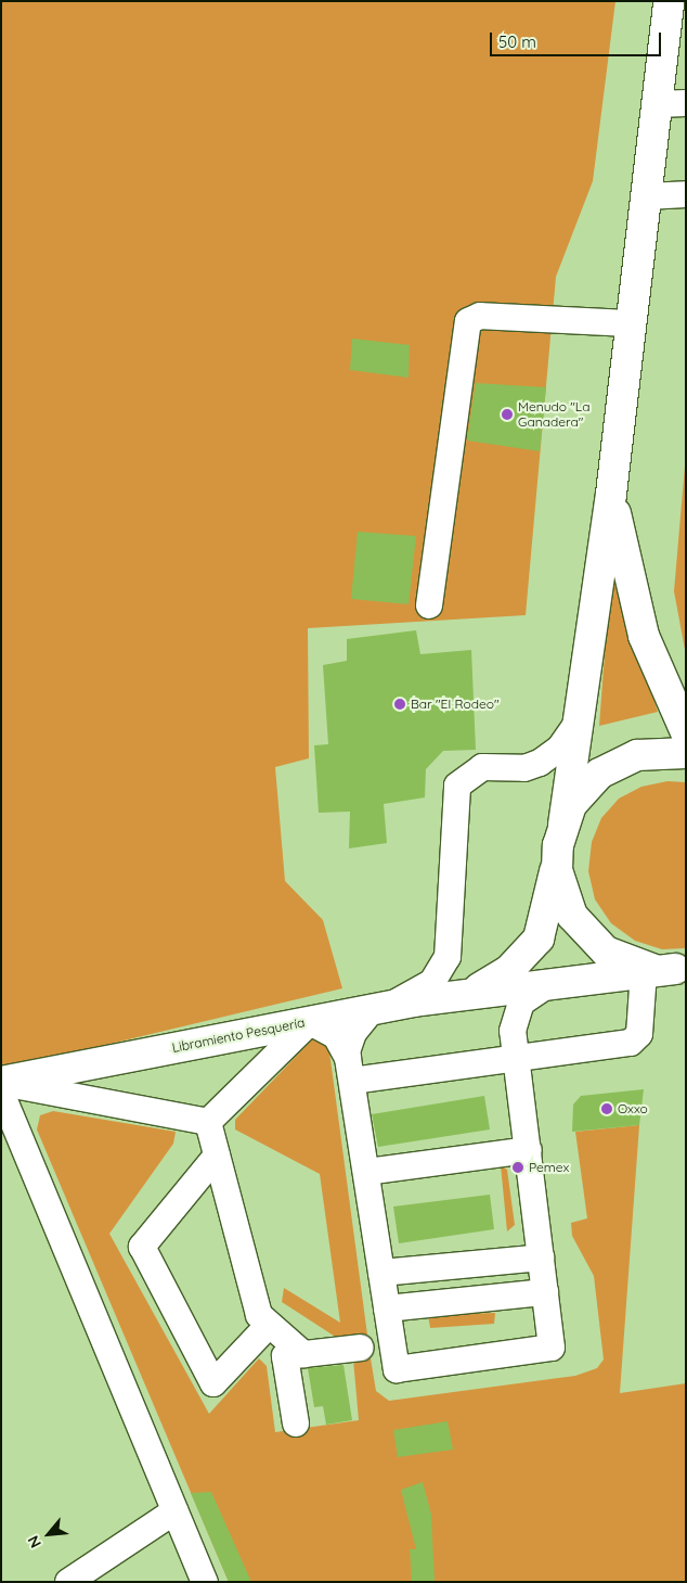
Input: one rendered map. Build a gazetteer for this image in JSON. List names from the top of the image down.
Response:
{
  "streets": {
    "main road": ["Libramiento Pesquería"]
  },
  "places": [
    "Menudo \"La Ganadera\"",
    "Bar \"El Rodeo\"",
    "Oxxo",
    "Pemex"
  ],
  "scale_bar": "50 m",
  "north": "bottom left"
}
